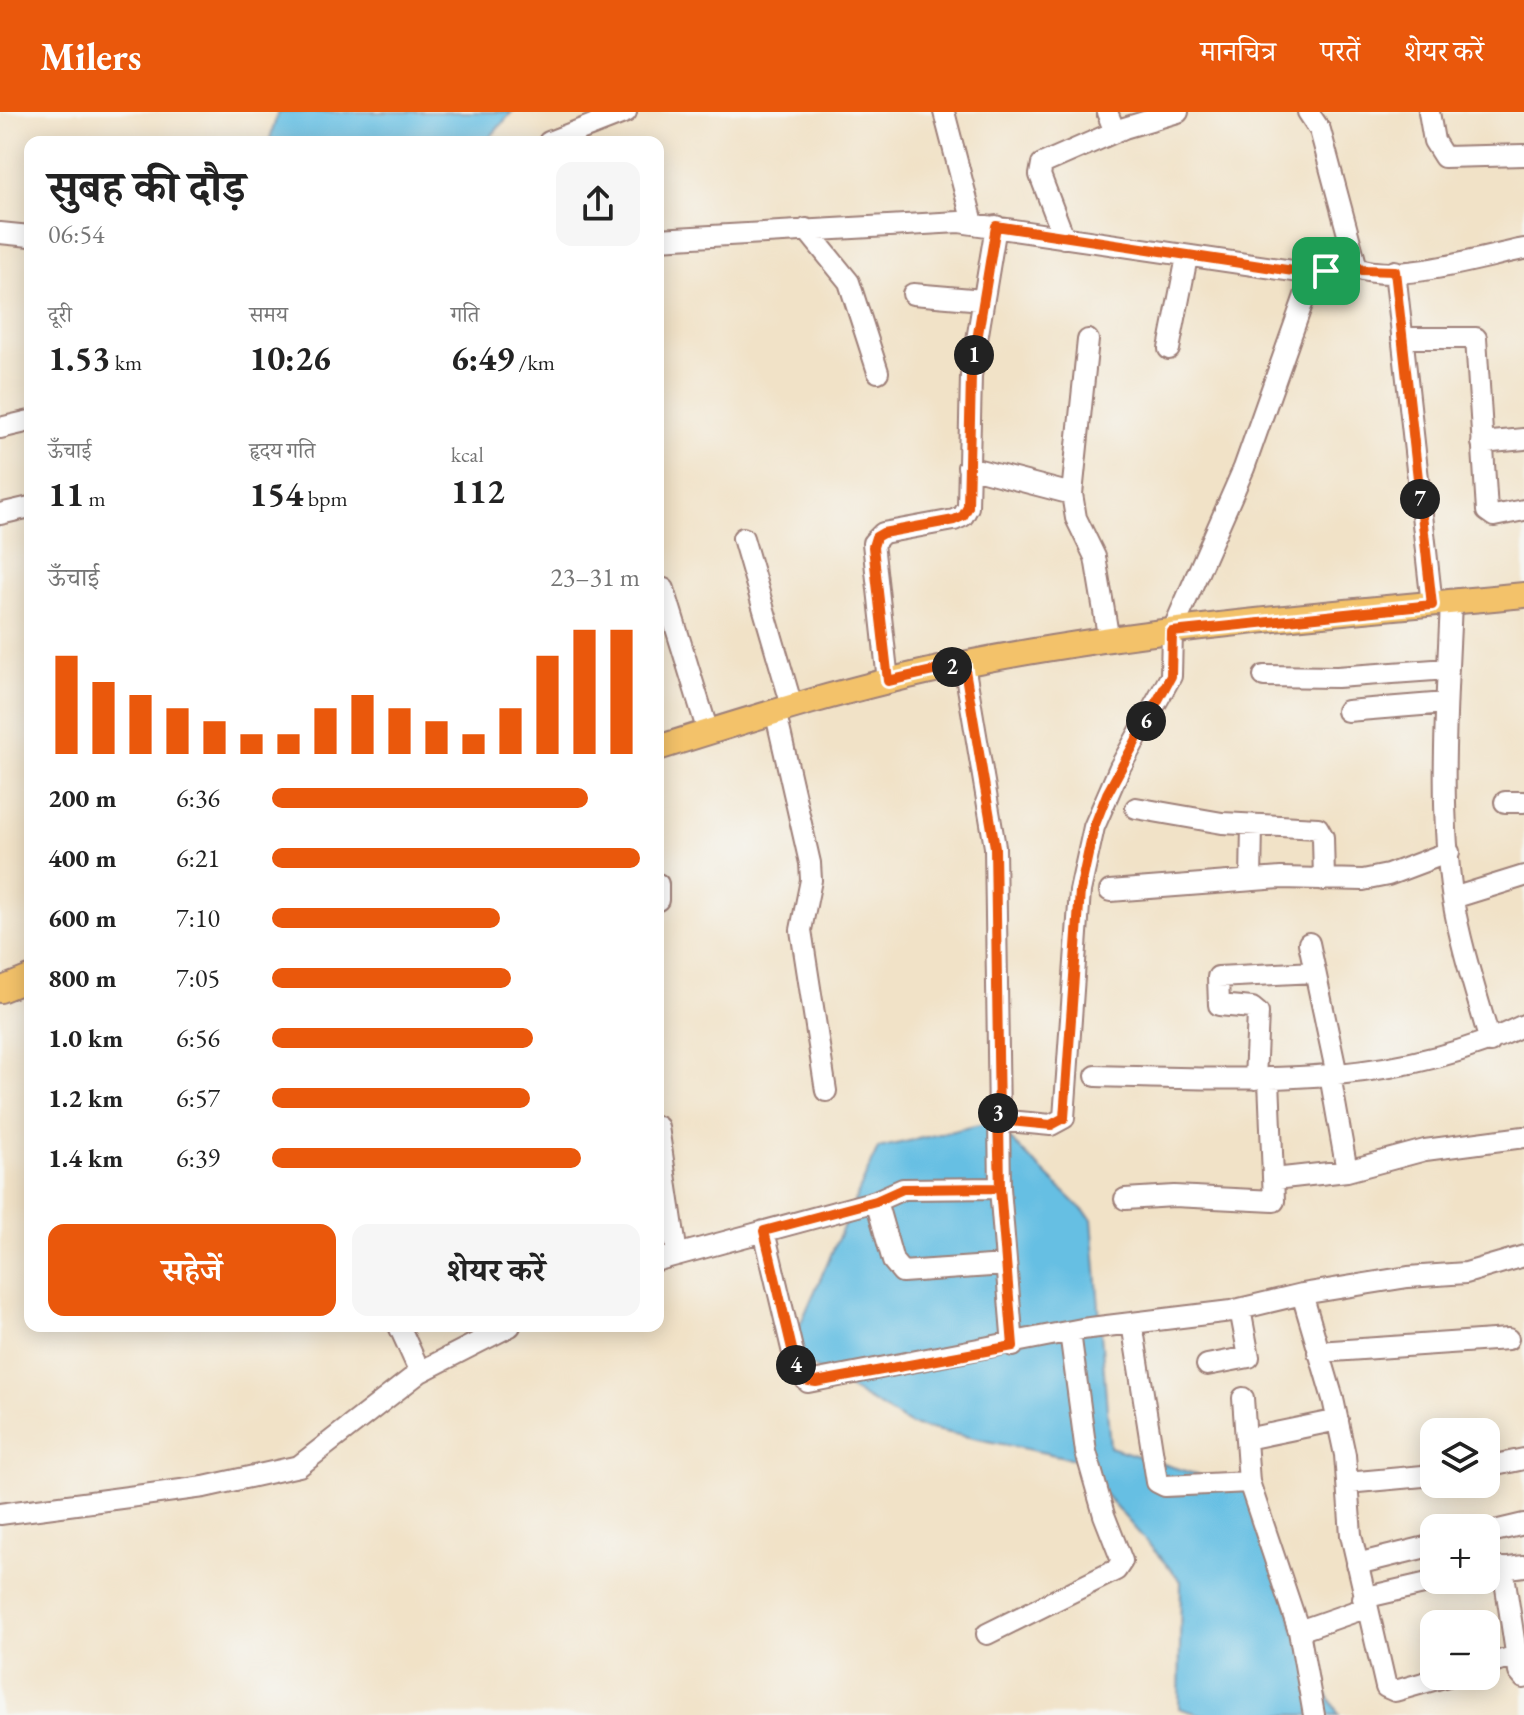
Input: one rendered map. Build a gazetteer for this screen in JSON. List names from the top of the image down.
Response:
{
  "page": {
    "header": "Milers",
    "nav": ["मानचित्र", "परतें", "शेयर करें"],
    "heading": ["सुबह की दौड़", "06:54"],
    "stats": [
      ["दूरी", "1.53 km"],
      ["समय", "10:26"],
      ["गति", "6:49 /km"],
      ["ऊँचाई", "11 m"],
      ["हृदय गति", "154 bpm"],
      ["kcal", "112"]
    ],
    "pins": [
      "1",
      "7",
      "2",
      "6",
      "3",
      "4"
    ],
    "chart": ["ऊँचाई", "23–31 m"],
    "list": [
      {
        "name": "200 m",
        "note": "6:36"
      },
      {
        "name": "400 m",
        "note": "6:21"
      },
      {
        "name": "600 m",
        "note": "7:10"
      },
      {
        "name": "800 m",
        "note": "7:05"
      },
      {
        "name": "1.0 km",
        "note": "6:56"
      },
      {
        "name": "1.2 km",
        "note": "6:57"
      },
      {
        "name": "1.4 km",
        "note": "6:39"
      }
    ],
    "buttons": ["सहेजें", "शेयर करें"],
    "map_buttons": ["+", "−"]
  }
}
